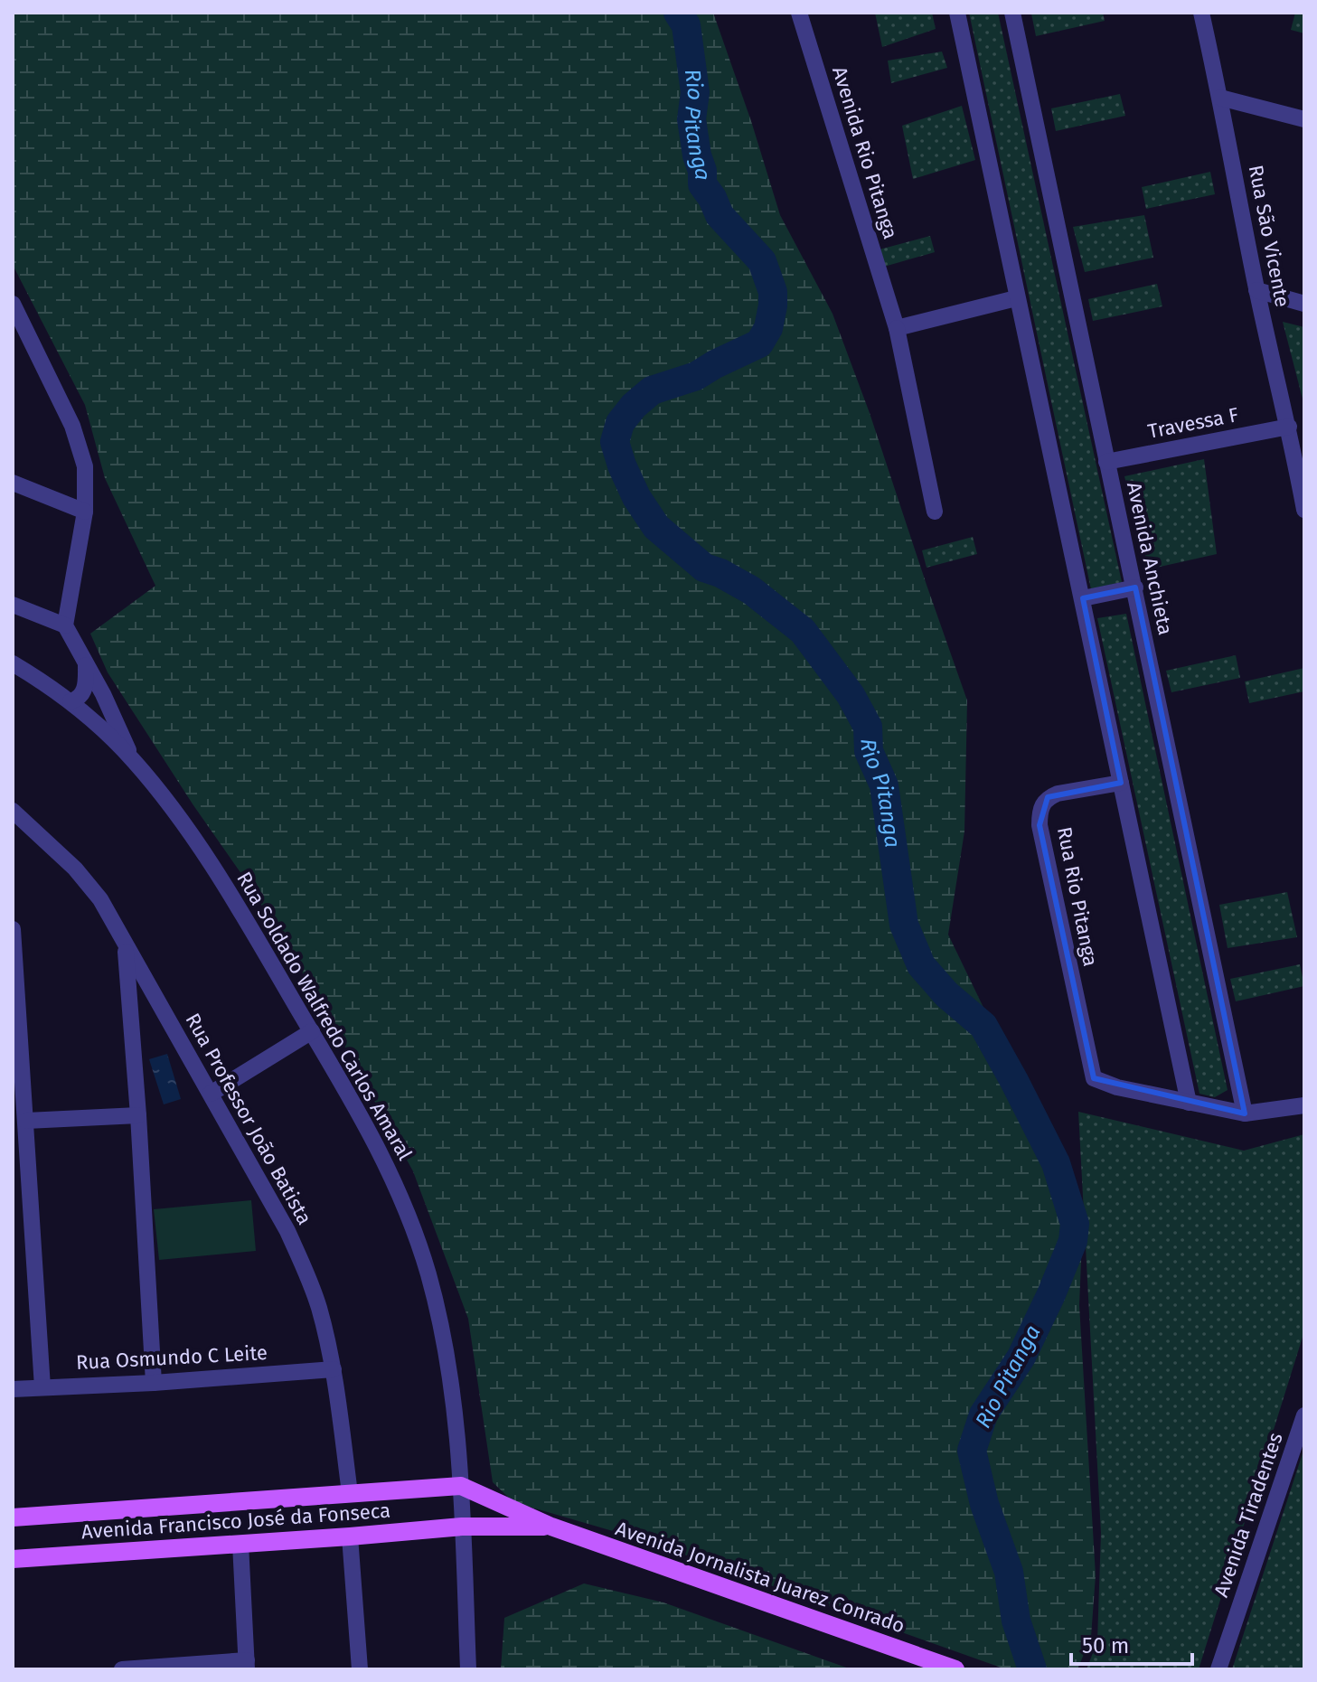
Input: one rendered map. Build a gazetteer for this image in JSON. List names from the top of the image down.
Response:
{
  "streets": {
    "main road": ["Avenida Francisco José da Fonseca", "Avenida Jornalista Juarez Conrado"],
    "street": [
      "Avenida Rio Pitanga",
      "Rua São Vicente",
      "Travessa F",
      "Avenida Anchieta",
      "Rua Rio Pitanga",
      "Rua Soldado Walfredo Carlos Amaral",
      "Rua Professor João Batista",
      "Rua Osmundo C Leite",
      "Avenida Tiradentes"
    ]
  },
  "crossings": [
    ["Rua São Vicente", "Travessa F"],
    ["Travessa F", "Avenida Anchieta"],
    ["Rua Soldado Walfredo Carlos Amaral", "Avenida Francisco José da Fonseca"],
    ["Rua Soldado Walfredo Carlos Amaral", "Avenida Jornalista Juarez Conrado"],
    ["Rua Professor João Batista", "Rua Osmundo C Leite"],
    ["Rua Professor João Batista", "Avenida Francisco José da Fonseca"],
    ["Avenida Francisco José da Fonseca", "Avenida Jornalista Juarez Conrado"]
  ],
  "water": ["Rio Pitanga"],
  "scale_bar": "50 m"
}
